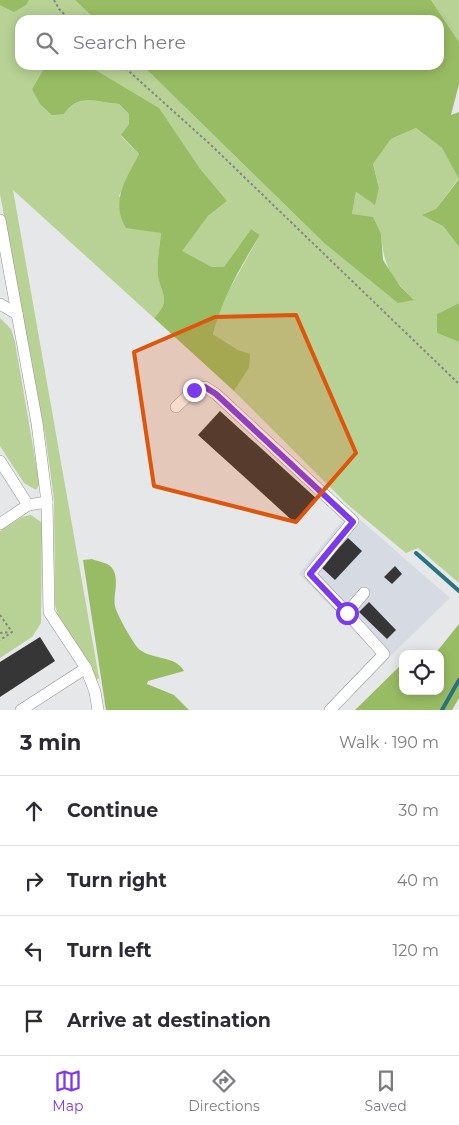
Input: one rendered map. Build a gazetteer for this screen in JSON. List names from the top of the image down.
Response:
{
  "page": {
    "search": "Search here",
    "heading": ["3 min", "Walk · 190 m"],
    "list": [
      ["Continue", "30 m"],
      ["Turn right", "40 m"],
      ["Turn left", "120 m"],
      "Arrive at destination"
    ],
    "nav": ["Map", "Directions", "Saved"]
  }
}
